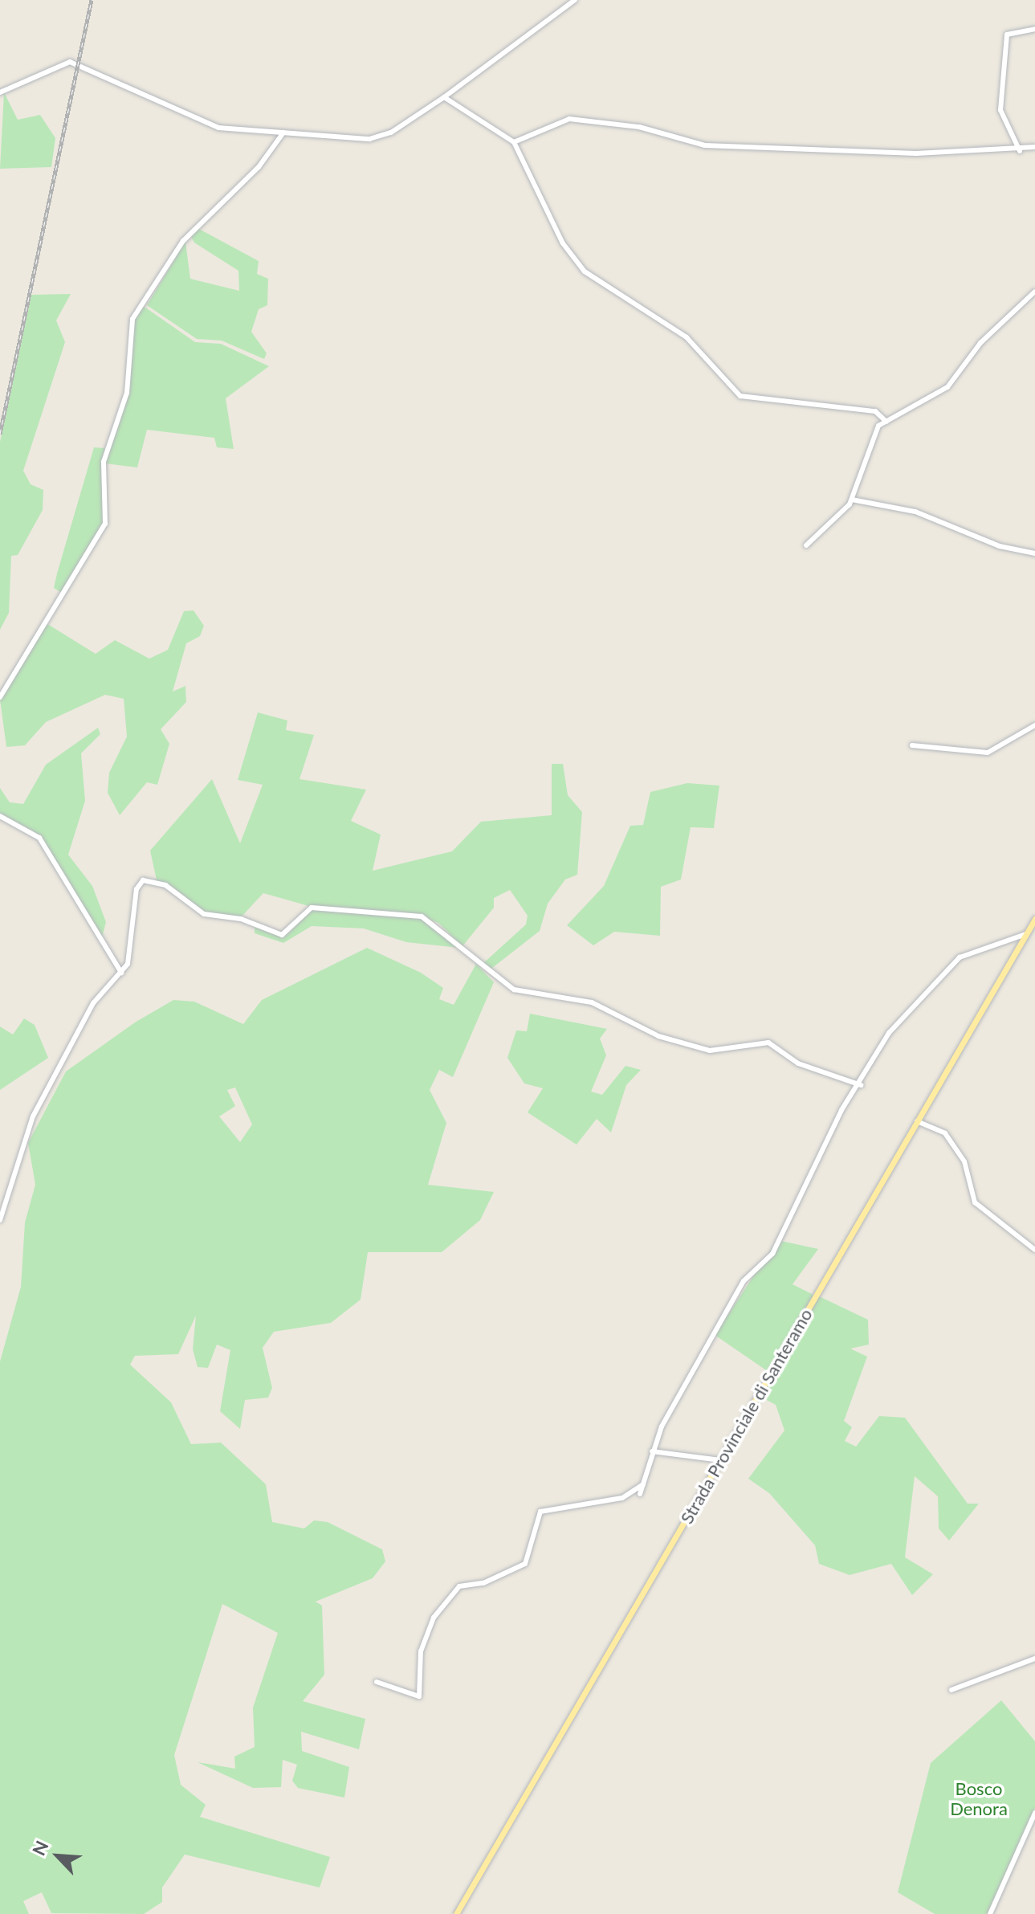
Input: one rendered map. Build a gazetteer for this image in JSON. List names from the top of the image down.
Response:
{
  "streets": {
    "main road": ["Strada Provinciale di Santeramo"]
  },
  "parks": ["Bosco Denora"],
  "north": "top left"
}
